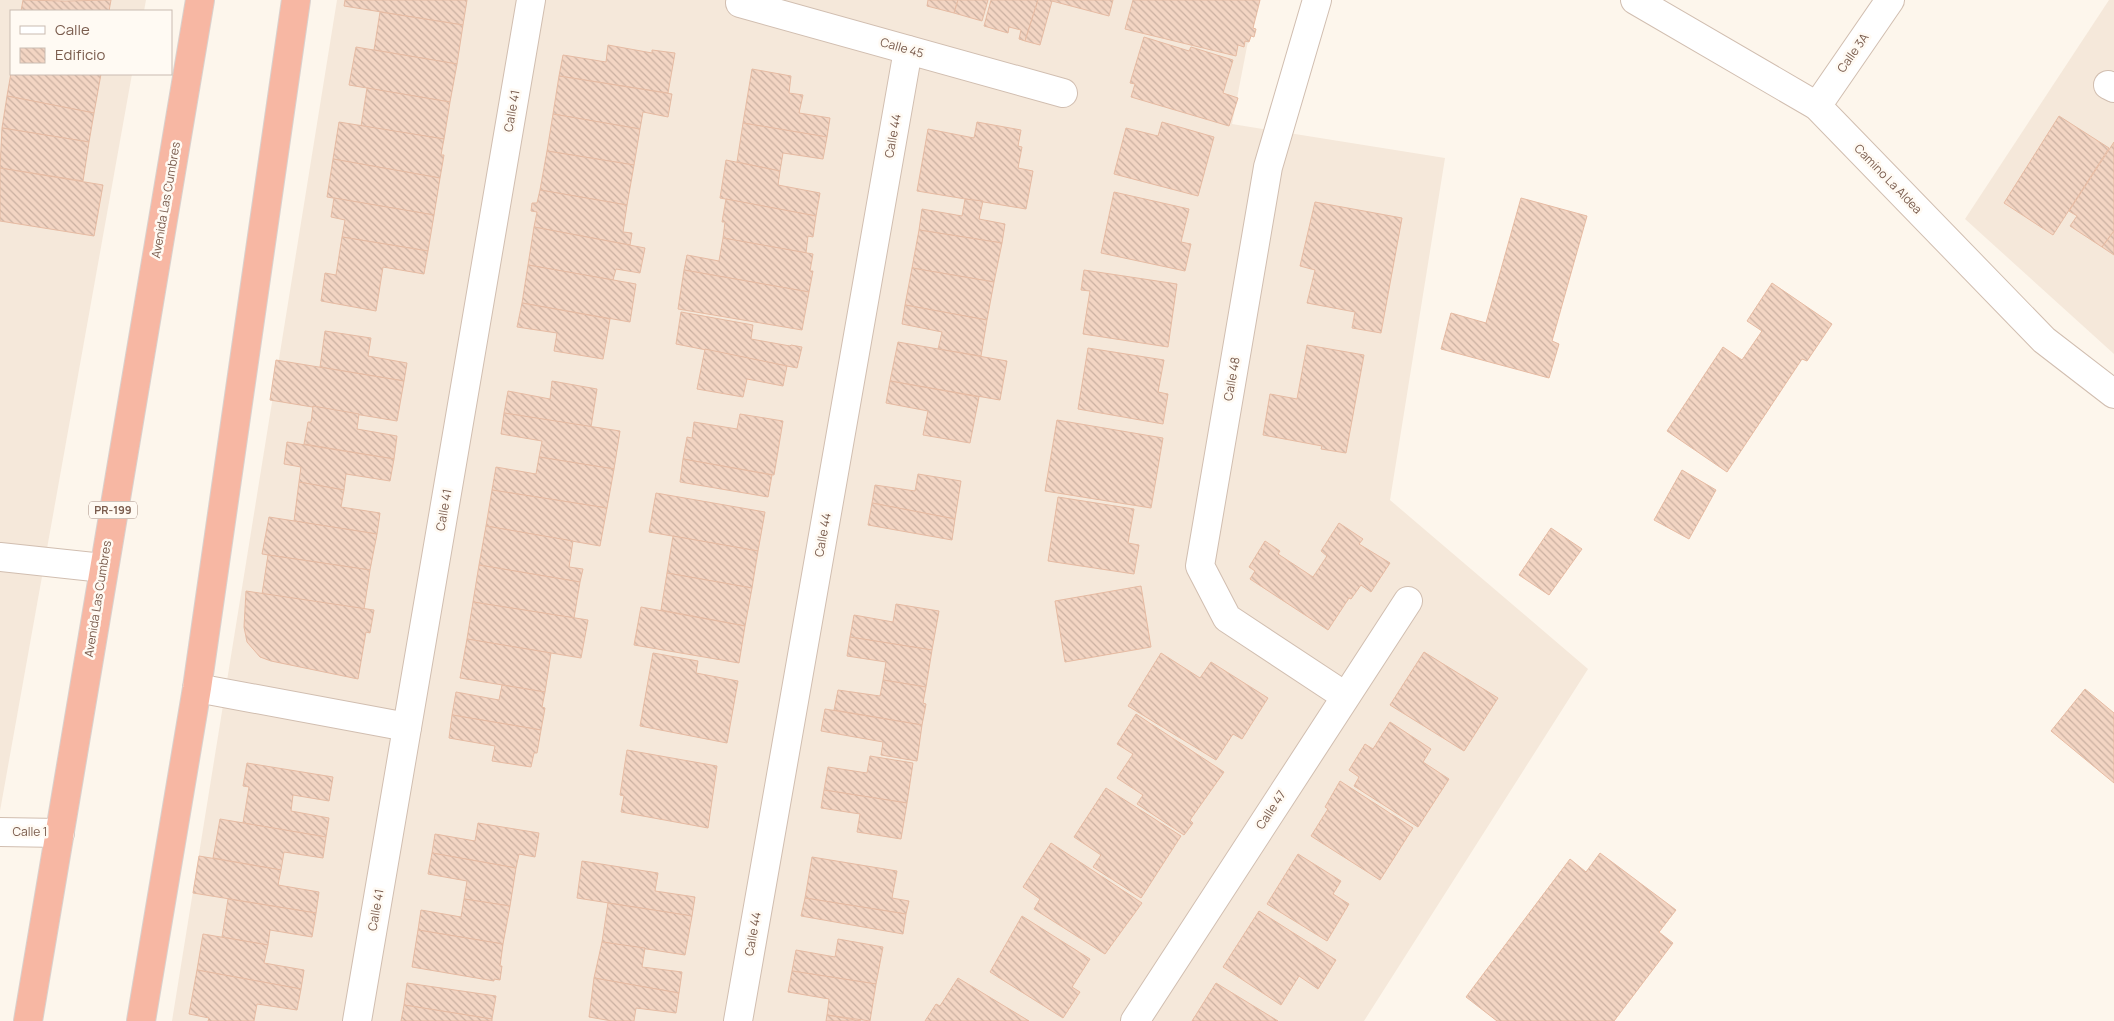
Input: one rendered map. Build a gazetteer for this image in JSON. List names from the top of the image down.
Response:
{
  "streets": {
    "highway": ["Avenida Las Cumbres", "PR-199"],
    "street": [
      "Calle 45",
      "Calle 3A",
      "Calle 41",
      "Calle 44",
      "Camino La Aldea",
      "Calle 48",
      "Calle 47",
      "Calle 1"
    ]
  },
  "crossings": [
    ["Calle 45", "Calle 44"],
    ["Calle 3A", "Camino La Aldea"],
    ["Avenida Las Cumbres", "Calle 1"],
    ["Calle 48", "Calle 47"]
  ],
  "legend": ["Calle", "Edificio"]
}
